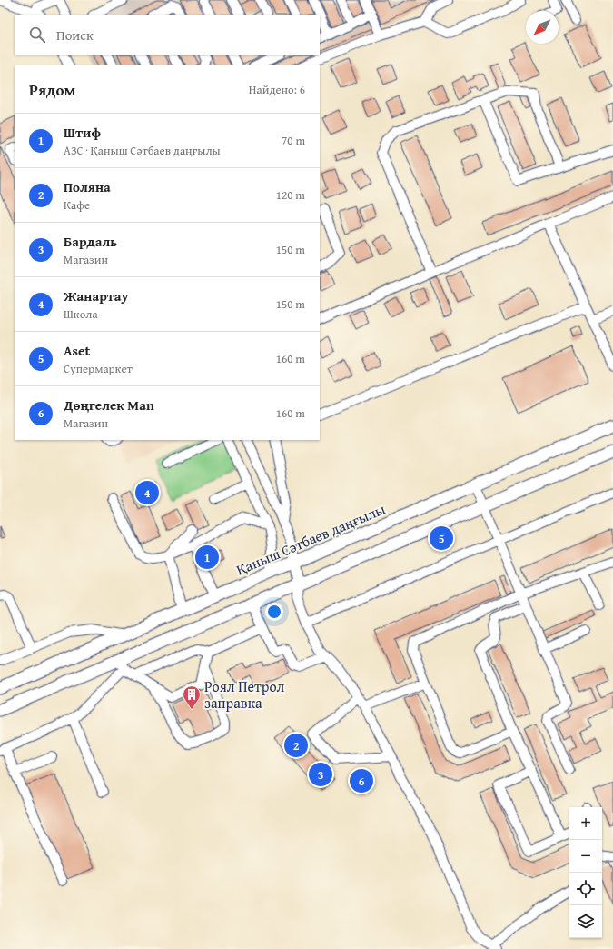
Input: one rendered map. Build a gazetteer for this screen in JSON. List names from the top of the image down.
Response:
{
  "streets": {
    "main road": ["Қаныш Сәтбаев даңғылы"]
  },
  "places": {
    "building": ["Роял Петрол заправка"]
  },
  "north": "bottom left",
  "page": {
    "search": "Поиск",
    "heading": ["Рядом", "Найдено: 6"],
    "list": [
      {
        "mark": "1",
        "name": "Штиф",
        "note": "АЗС · Қаныш Сәтбаев даңғылы",
        "value": "70 m"
      },
      {
        "mark": "2",
        "name": "Поляна",
        "note": "Кафе",
        "value": "120 m"
      },
      {
        "mark": "3",
        "name": "Бардаль",
        "note": "Магазин",
        "value": "150 m"
      },
      {
        "mark": "4",
        "name": "Жанартау",
        "note": "Школа",
        "value": "150 m"
      },
      {
        "mark": "5",
        "name": "Aset",
        "note": "Супермаркет",
        "value": "160 m"
      },
      {
        "mark": "6",
        "name": "Дөңгелек Man",
        "note": "Магазин",
        "value": "160 m"
      }
    ],
    "pins": [
      "4",
      "5",
      "1",
      "2",
      "3",
      "6"
    ],
    "map_buttons": ["+", "−"]
  }
}
